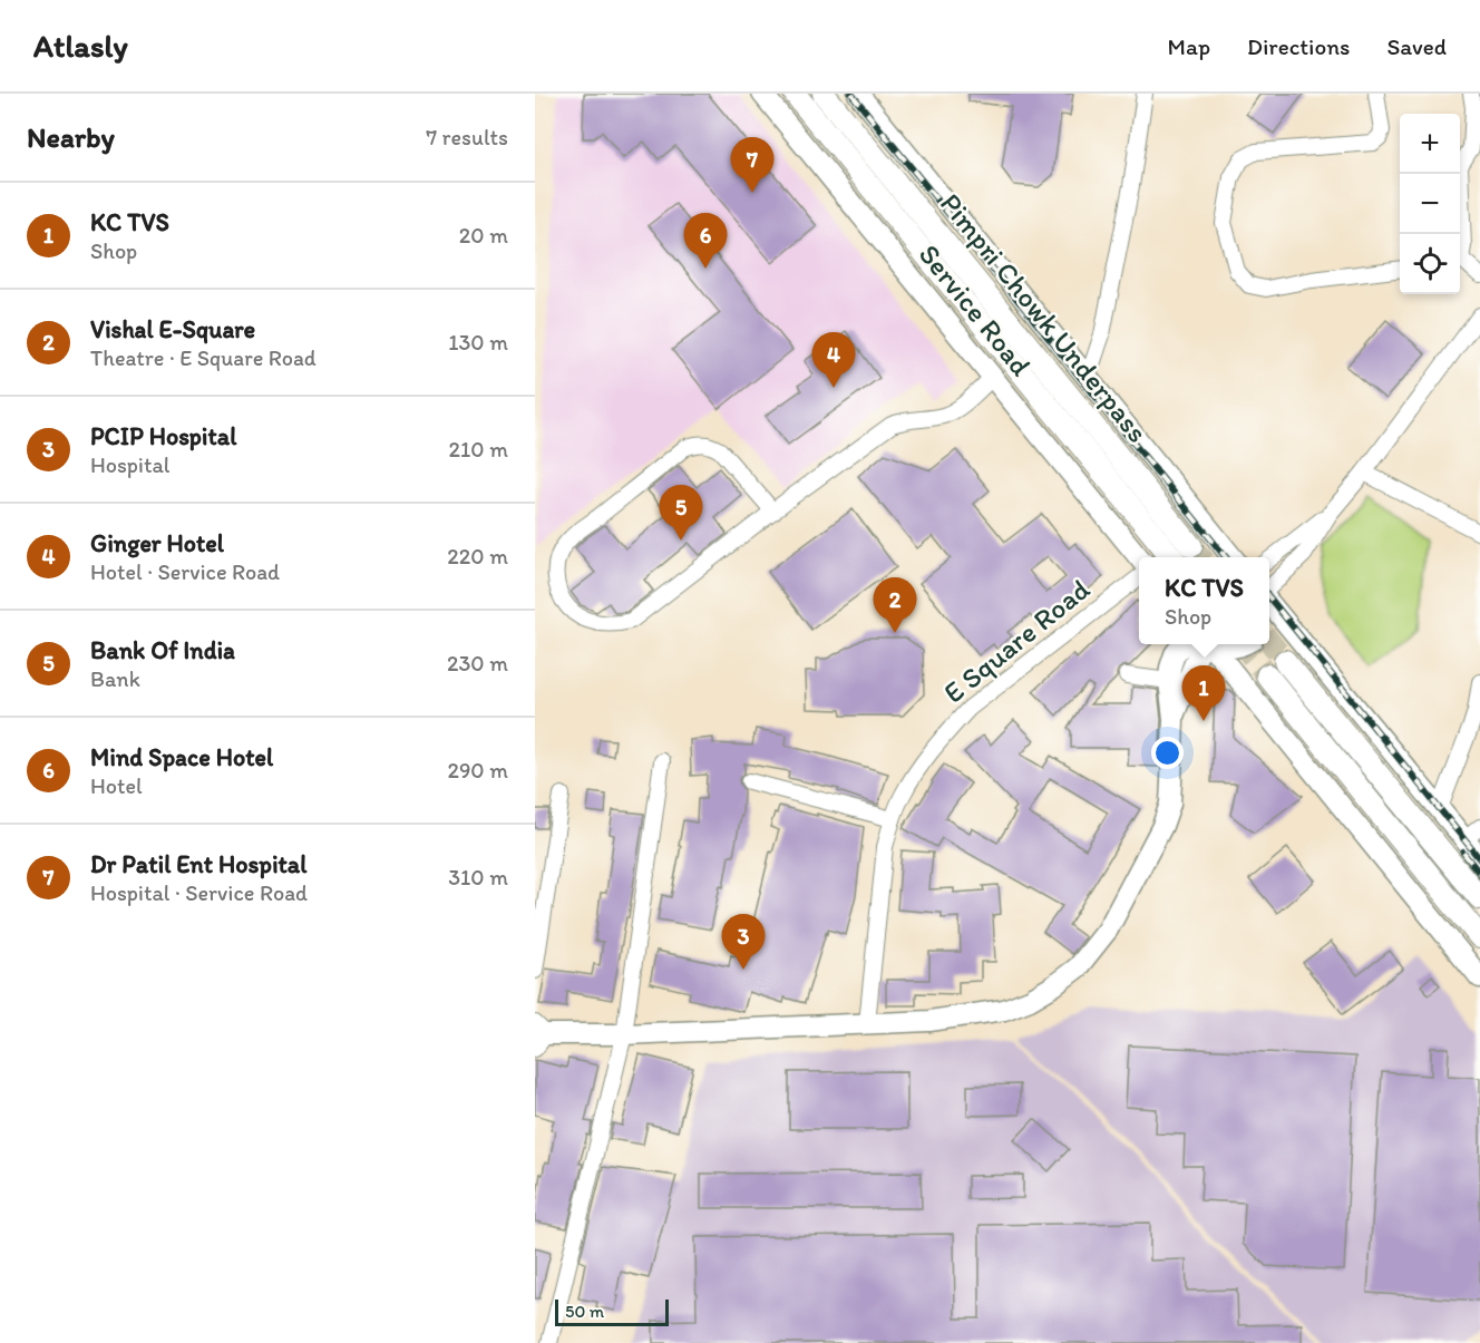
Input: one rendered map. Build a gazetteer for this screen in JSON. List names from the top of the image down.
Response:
{
  "streets": {
    "highway": ["Pimpri Chowk Underpass"],
    "main road": ["Service Road"],
    "street": ["E Square Road"]
  },
  "scale_bar": "50 m",
  "page": {
    "header": "Atlasly",
    "nav": ["Map", "Directions", "Saved"],
    "heading": ["Nearby", "7 results"],
    "map_buttons": ["+", "−"],
    "pins": [
      "7",
      "6",
      "4",
      "5",
      "2",
      "1",
      "3"
    ],
    "list": [
      {
        "mark": "1",
        "name": "KC TVS",
        "note": "Shop",
        "value": "20 m"
      },
      {
        "mark": "2",
        "name": "Vishal E-Square",
        "note": "Theatre · E Square Road",
        "value": "130 m"
      },
      {
        "mark": "3",
        "name": "PCIP Hospital",
        "note": "Hospital",
        "value": "210 m"
      },
      {
        "mark": "4",
        "name": "Ginger Hotel",
        "note": "Hotel · Service Road",
        "value": "220 m"
      },
      {
        "mark": "5",
        "name": "Bank Of India",
        "note": "Bank",
        "value": "230 m"
      },
      {
        "mark": "6",
        "name": "Mind Space Hotel",
        "note": "Hotel",
        "value": "290 m"
      },
      {
        "mark": "7",
        "name": "Dr Patil Ent Hospital",
        "note": "Hospital · Service Road",
        "value": "310 m"
      }
    ],
    "popup": ["KC TVS", "Shop"],
    "scale": "50 m"
  }
}
